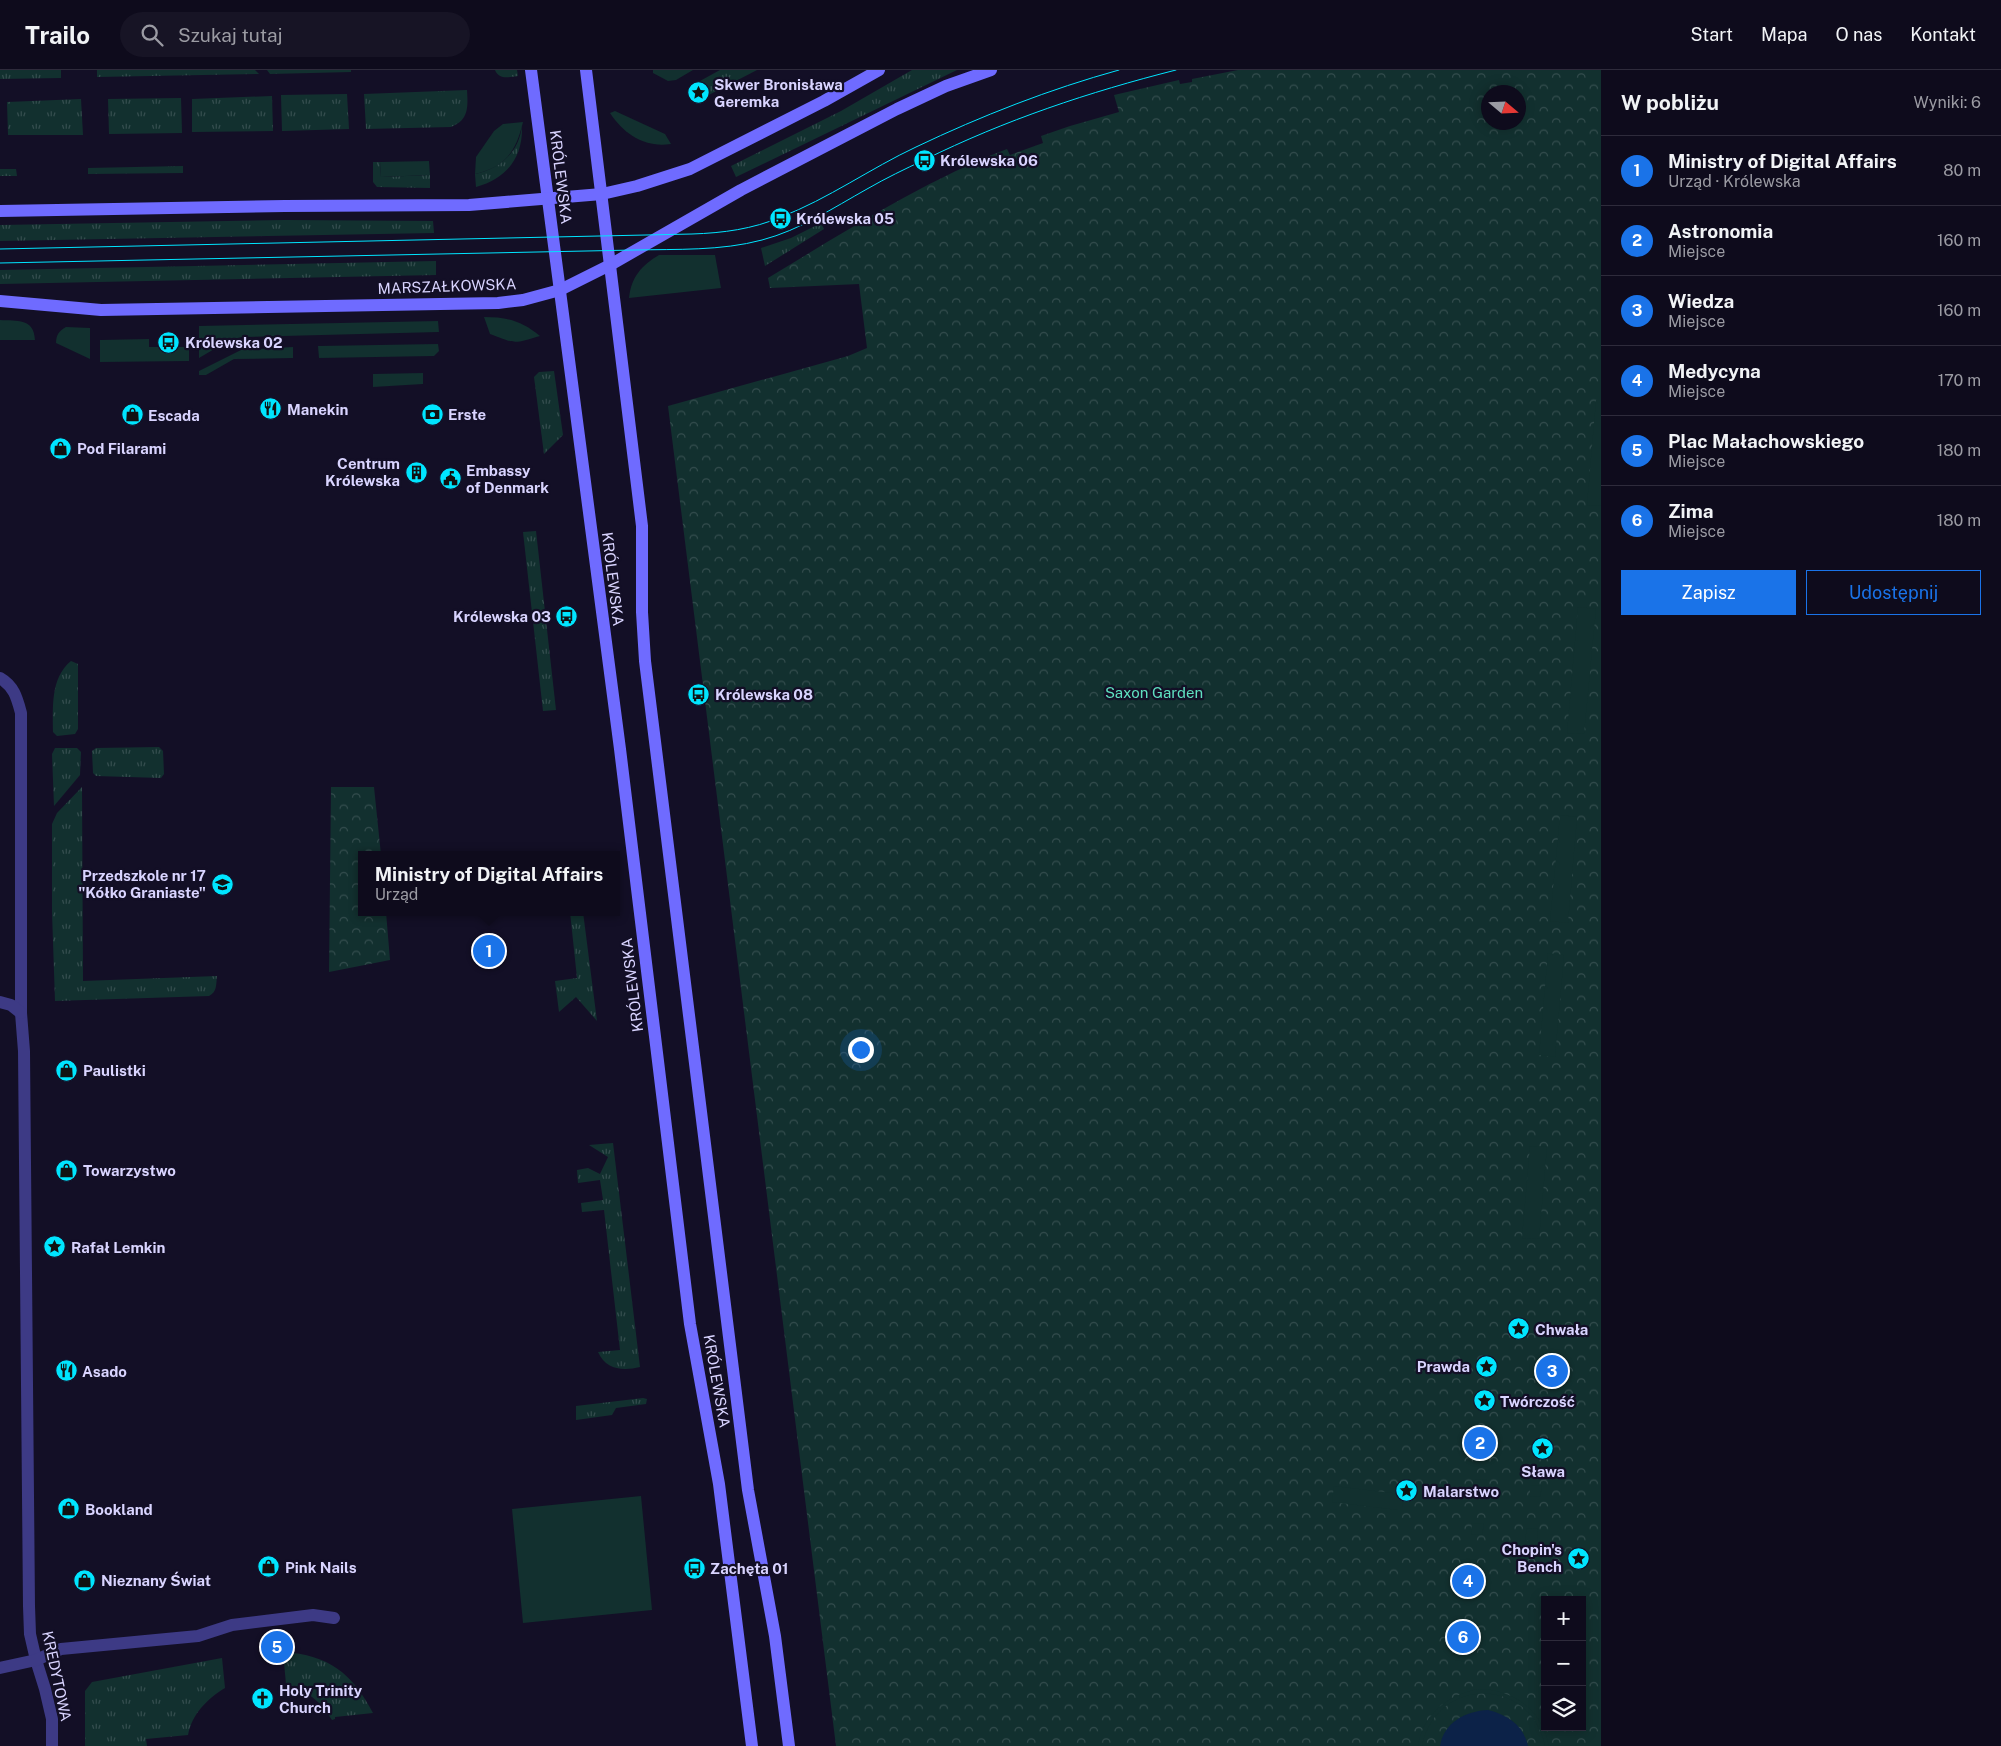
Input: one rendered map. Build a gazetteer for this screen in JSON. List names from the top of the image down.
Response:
{
  "streets": {
    "street": ["KRÓLEWSKA", "MARSZAŁKOWSKA", "KREDYTOWA"]
  },
  "crossings": [
    ["KRÓLEWSKA", "MARSZAŁKOWSKA"]
  ],
  "parks": ["Saxon Garden"],
  "places": {
    "place": [
      "Skwer Bronisława Geremka",
      "Rafał Lemkin",
      "Chwała",
      "Prawda",
      "Twórczość",
      "Sława",
      "Malarstwo",
      "Chopin's Bench"
    ],
    "bus stop": [
      "Królewska 06",
      "Królewska 05",
      "Królewska 02",
      "Królewska 03",
      "Królewska 08",
      "Zachęta 01"
    ],
    "restaurant": ["Manekin", "Asado"],
    "bank": ["Erste"],
    "shop": [
      "Escada",
      "Pod Filarami",
      "Paulistki",
      "Towarzystwo",
      "Bookland",
      "Pink Nails",
      "Nieznany Świat"
    ],
    "building": ["Centrum Królewska"],
    "public building": ["Embassy of Denmark"],
    "school or university": ["Przedszkole nr 17 \"Kółko Graniaste\""],
    "church": ["Holy Trinity Church"]
  },
  "north": "right",
  "page": {
    "header": "Trailo",
    "search": "Szukaj tutaj",
    "nav": [
      "Start",
      "Mapa",
      "O nas",
      "Kontakt"
    ],
    "heading": ["W pobliżu", "Wyniki: 6"],
    "list": [
      {
        "mark": "1",
        "name": "Ministry of Digital Affairs",
        "note": "Urząd · Królewska",
        "value": "80 m"
      },
      {
        "mark": "2",
        "name": "Astronomia",
        "note": "Miejsce",
        "value": "160 m"
      },
      {
        "mark": "3",
        "name": "Wiedza",
        "note": "Miejsce",
        "value": "160 m"
      },
      {
        "mark": "4",
        "name": "Medycyna",
        "note": "Miejsce",
        "value": "170 m"
      },
      {
        "mark": "5",
        "name": "Plac Małachowskiego",
        "note": "Miejsce",
        "value": "180 m"
      },
      {
        "mark": "6",
        "name": "Zima",
        "note": "Miejsce",
        "value": "180 m"
      }
    ],
    "buttons": ["Zapisz", "Udostępnij"],
    "popup": ["Ministry of Digital Affairs", "Urząd"],
    "pins": [
      "1",
      "3",
      "2",
      "4",
      "6",
      "5"
    ],
    "map_buttons": ["+", "−"]
  }
}
